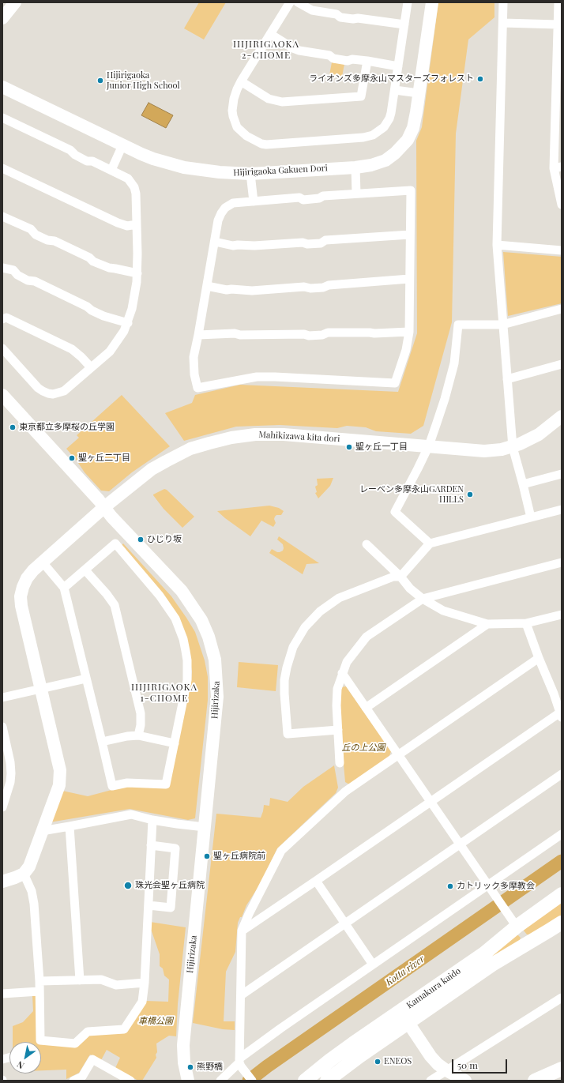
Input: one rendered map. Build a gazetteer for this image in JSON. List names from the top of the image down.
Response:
{
  "streets": {
    "main road": ["Kamakura kaido"],
    "street": ["Hijirigaoka Gakuen Dori", "Mahikizawa kita dori", "Hijirizaka"]
  },
  "crossings": [
    ["Mahikizawa kita dori", "Hijirizaka"]
  ],
  "districts": ["HIJIRIGAOKA 2-CHOME", "HIJIRIGAOKA 1-CHOME"],
  "water": ["Kotta river"],
  "parks": ["丘の上公園", "車橋公園"],
  "places": [
    "ライオンズ多摩永山マスターズフォレスト",
    "Hijirigaoka Junior High School",
    "東京都立多摩桜の丘学園",
    "聖ヶ丘一丁目",
    "聖ヶ丘二丁目",
    "レーベン多摩永山GARDEN HILLS",
    "ひじり坂",
    "聖ヶ丘病院前",
    "珠光会聖ヶ丘病院",
    "カトリック多摩教会",
    "ENEOS",
    "熊野橋"
  ],
  "scale_bar": "50 m",
  "north": "bottom left"
}
